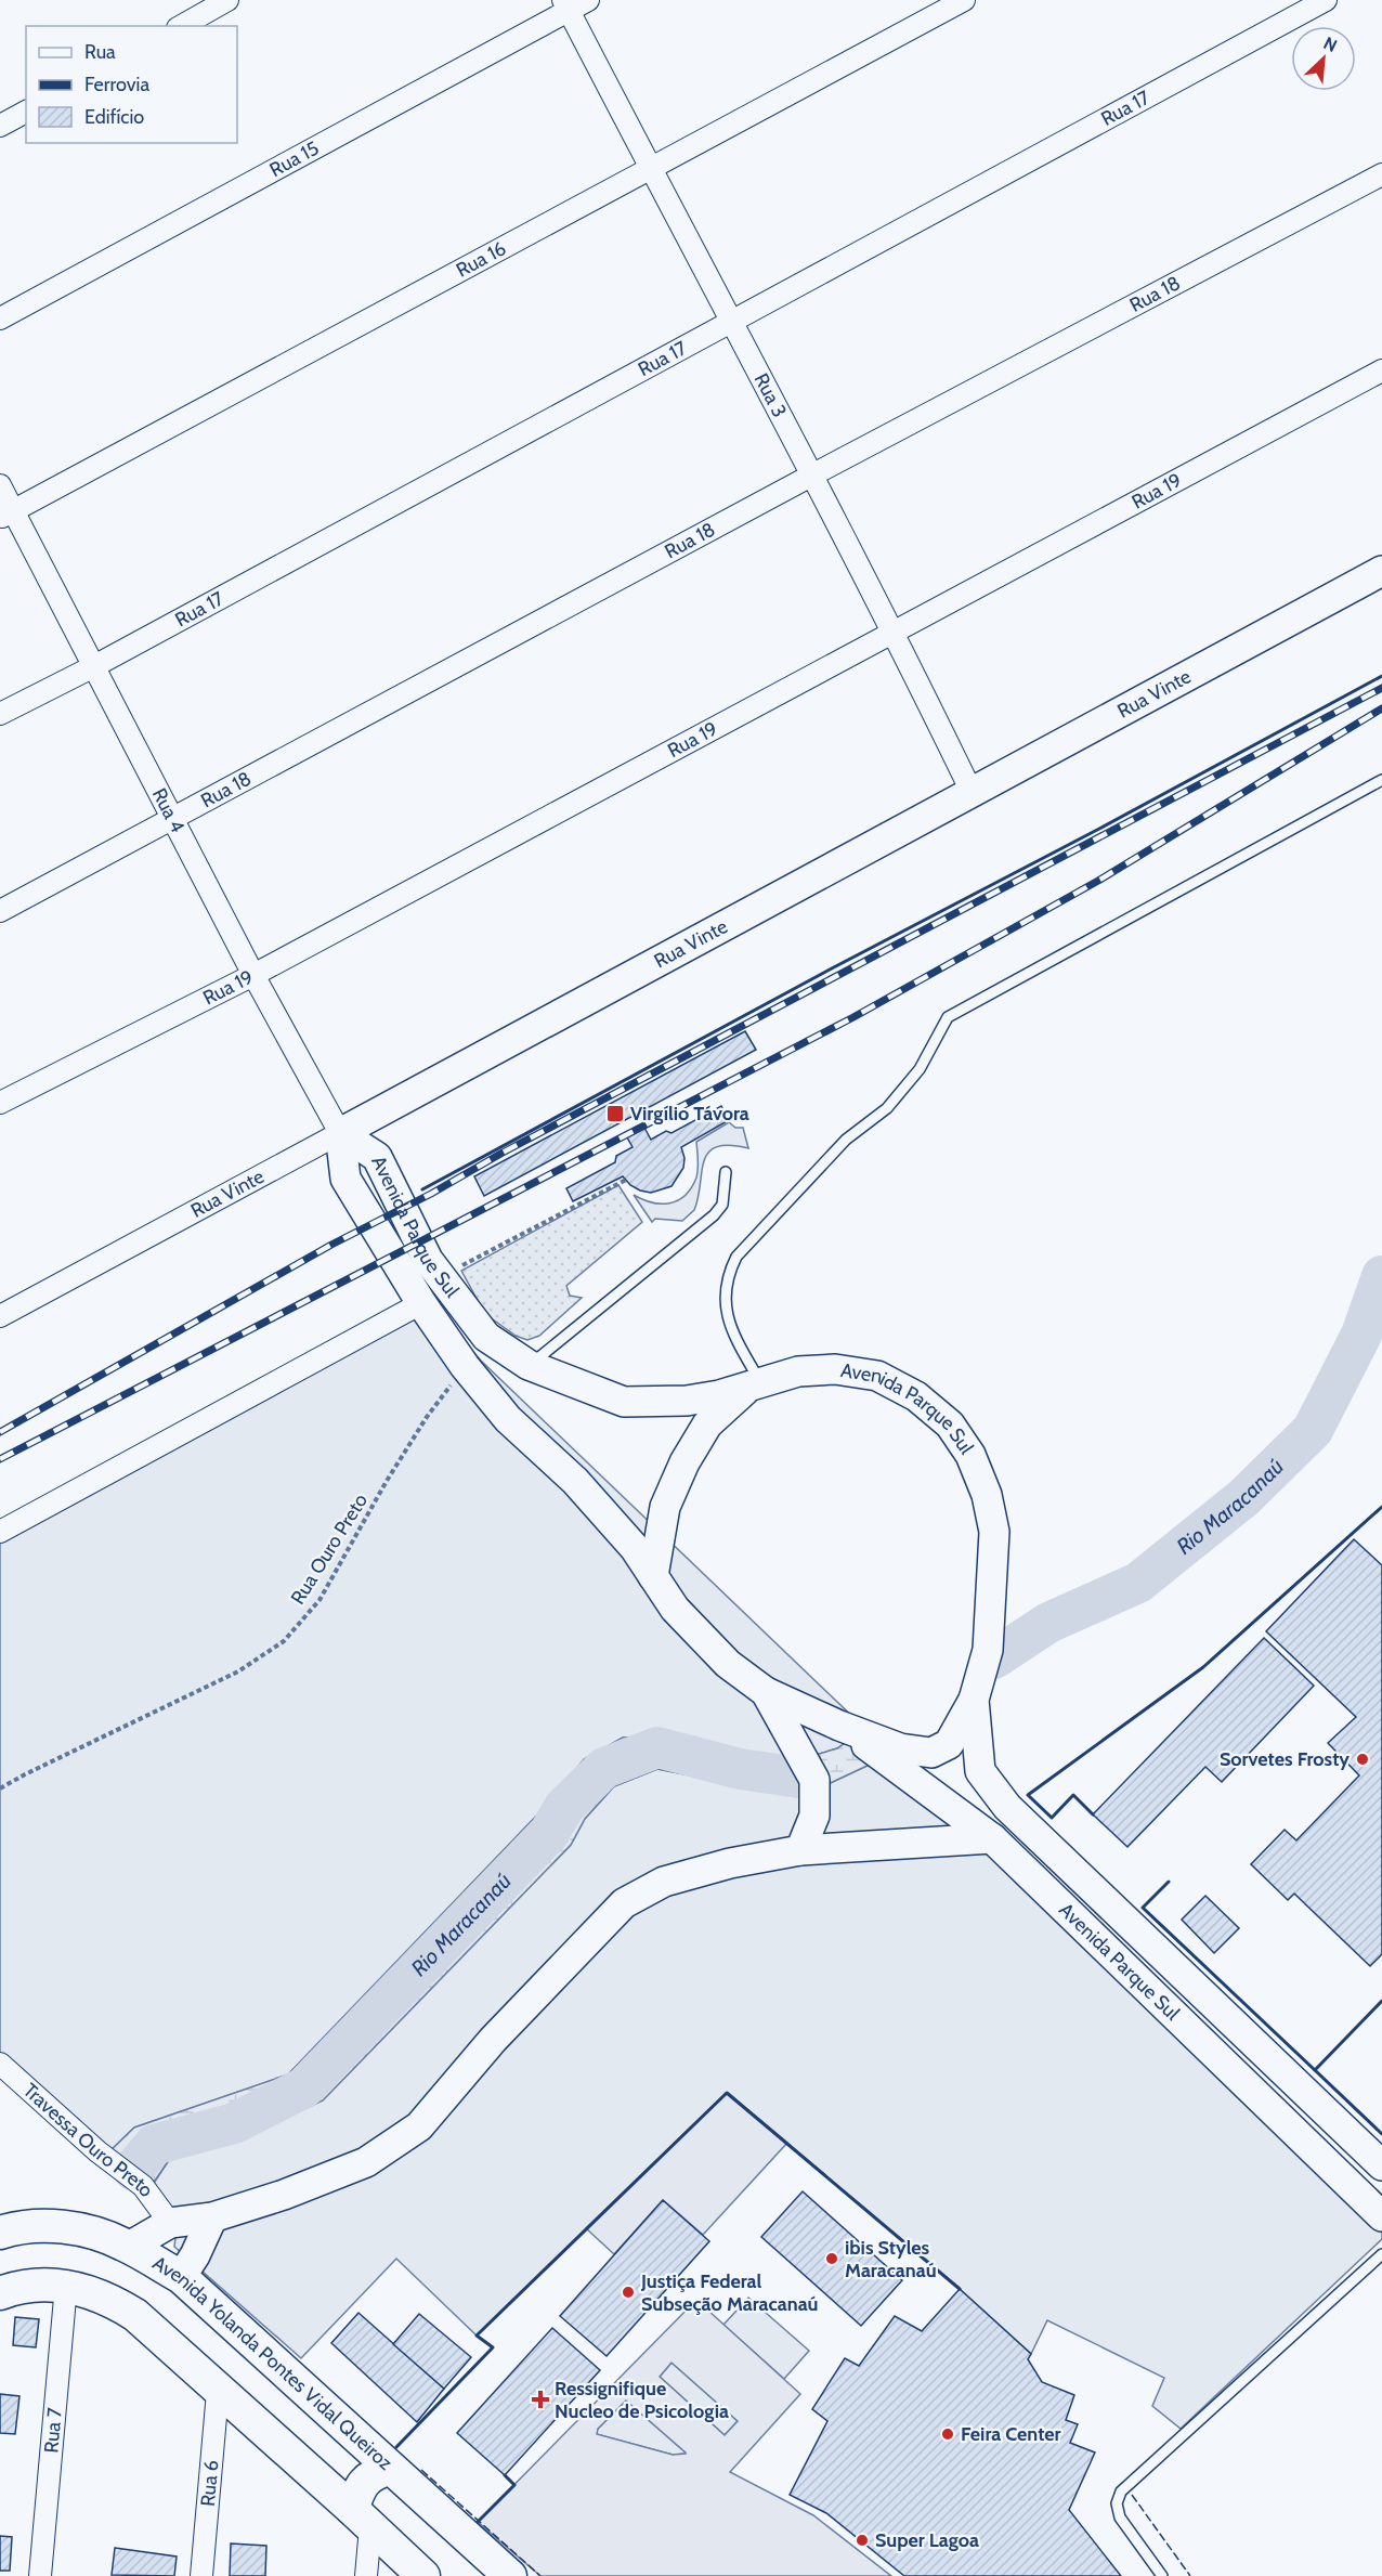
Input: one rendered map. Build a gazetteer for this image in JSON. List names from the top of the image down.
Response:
{
  "streets": {
    "main road": ["Avenida Yolanda Pontes Vidal Queiroz"],
    "street": [
      "Rua 17",
      "Rua 15",
      "Rua 16",
      "Rua 18",
      "Rua 3",
      "Rua 19",
      "Rua Vinte",
      "Rua 4",
      "Avenida Parque Sul",
      "Travessa Ouro Preto",
      "Rua 7",
      "Rua 6"
    ],
    "path": ["Rua Ouro Preto"]
  },
  "crossings": [
    ["Rua 17", "Rua 3"],
    ["Rua 17", "Rua 4"],
    ["Rua 15", "Rua 3"],
    ["Rua 16", "Rua 3"],
    ["Rua 16", "Rua 4"],
    ["Rua 18", "Rua 3"],
    ["Rua 18", "Rua 4"],
    ["Rua 3", "Rua 19"],
    ["Rua 3", "Rua Vinte"],
    ["Rua 19", "Rua 4"],
    ["Rua Vinte", "Rua 4"],
    ["Rua Vinte", "Avenida Parque Sul"],
    ["Rua 4", "Avenida Parque Sul"],
    ["Avenida Parque Sul", "Rua Ouro Preto"]
  ],
  "water": ["Rio Maracanaú"],
  "places": {
    "transit": ["Virgílio Távora"],
    "other": [
      "Sorvetes Frosty",
      "ibis Styles Maracanaú",
      "Justiça Federal Subseção Maracanaú",
      "Feira Center",
      "Super Lagoa"
    ],
    "health": ["Ressignifique Nucleo de Psicologia"]
  },
  "legend": ["Rua", "Ferrovia", "Edifício"],
  "north": "top right"
}
